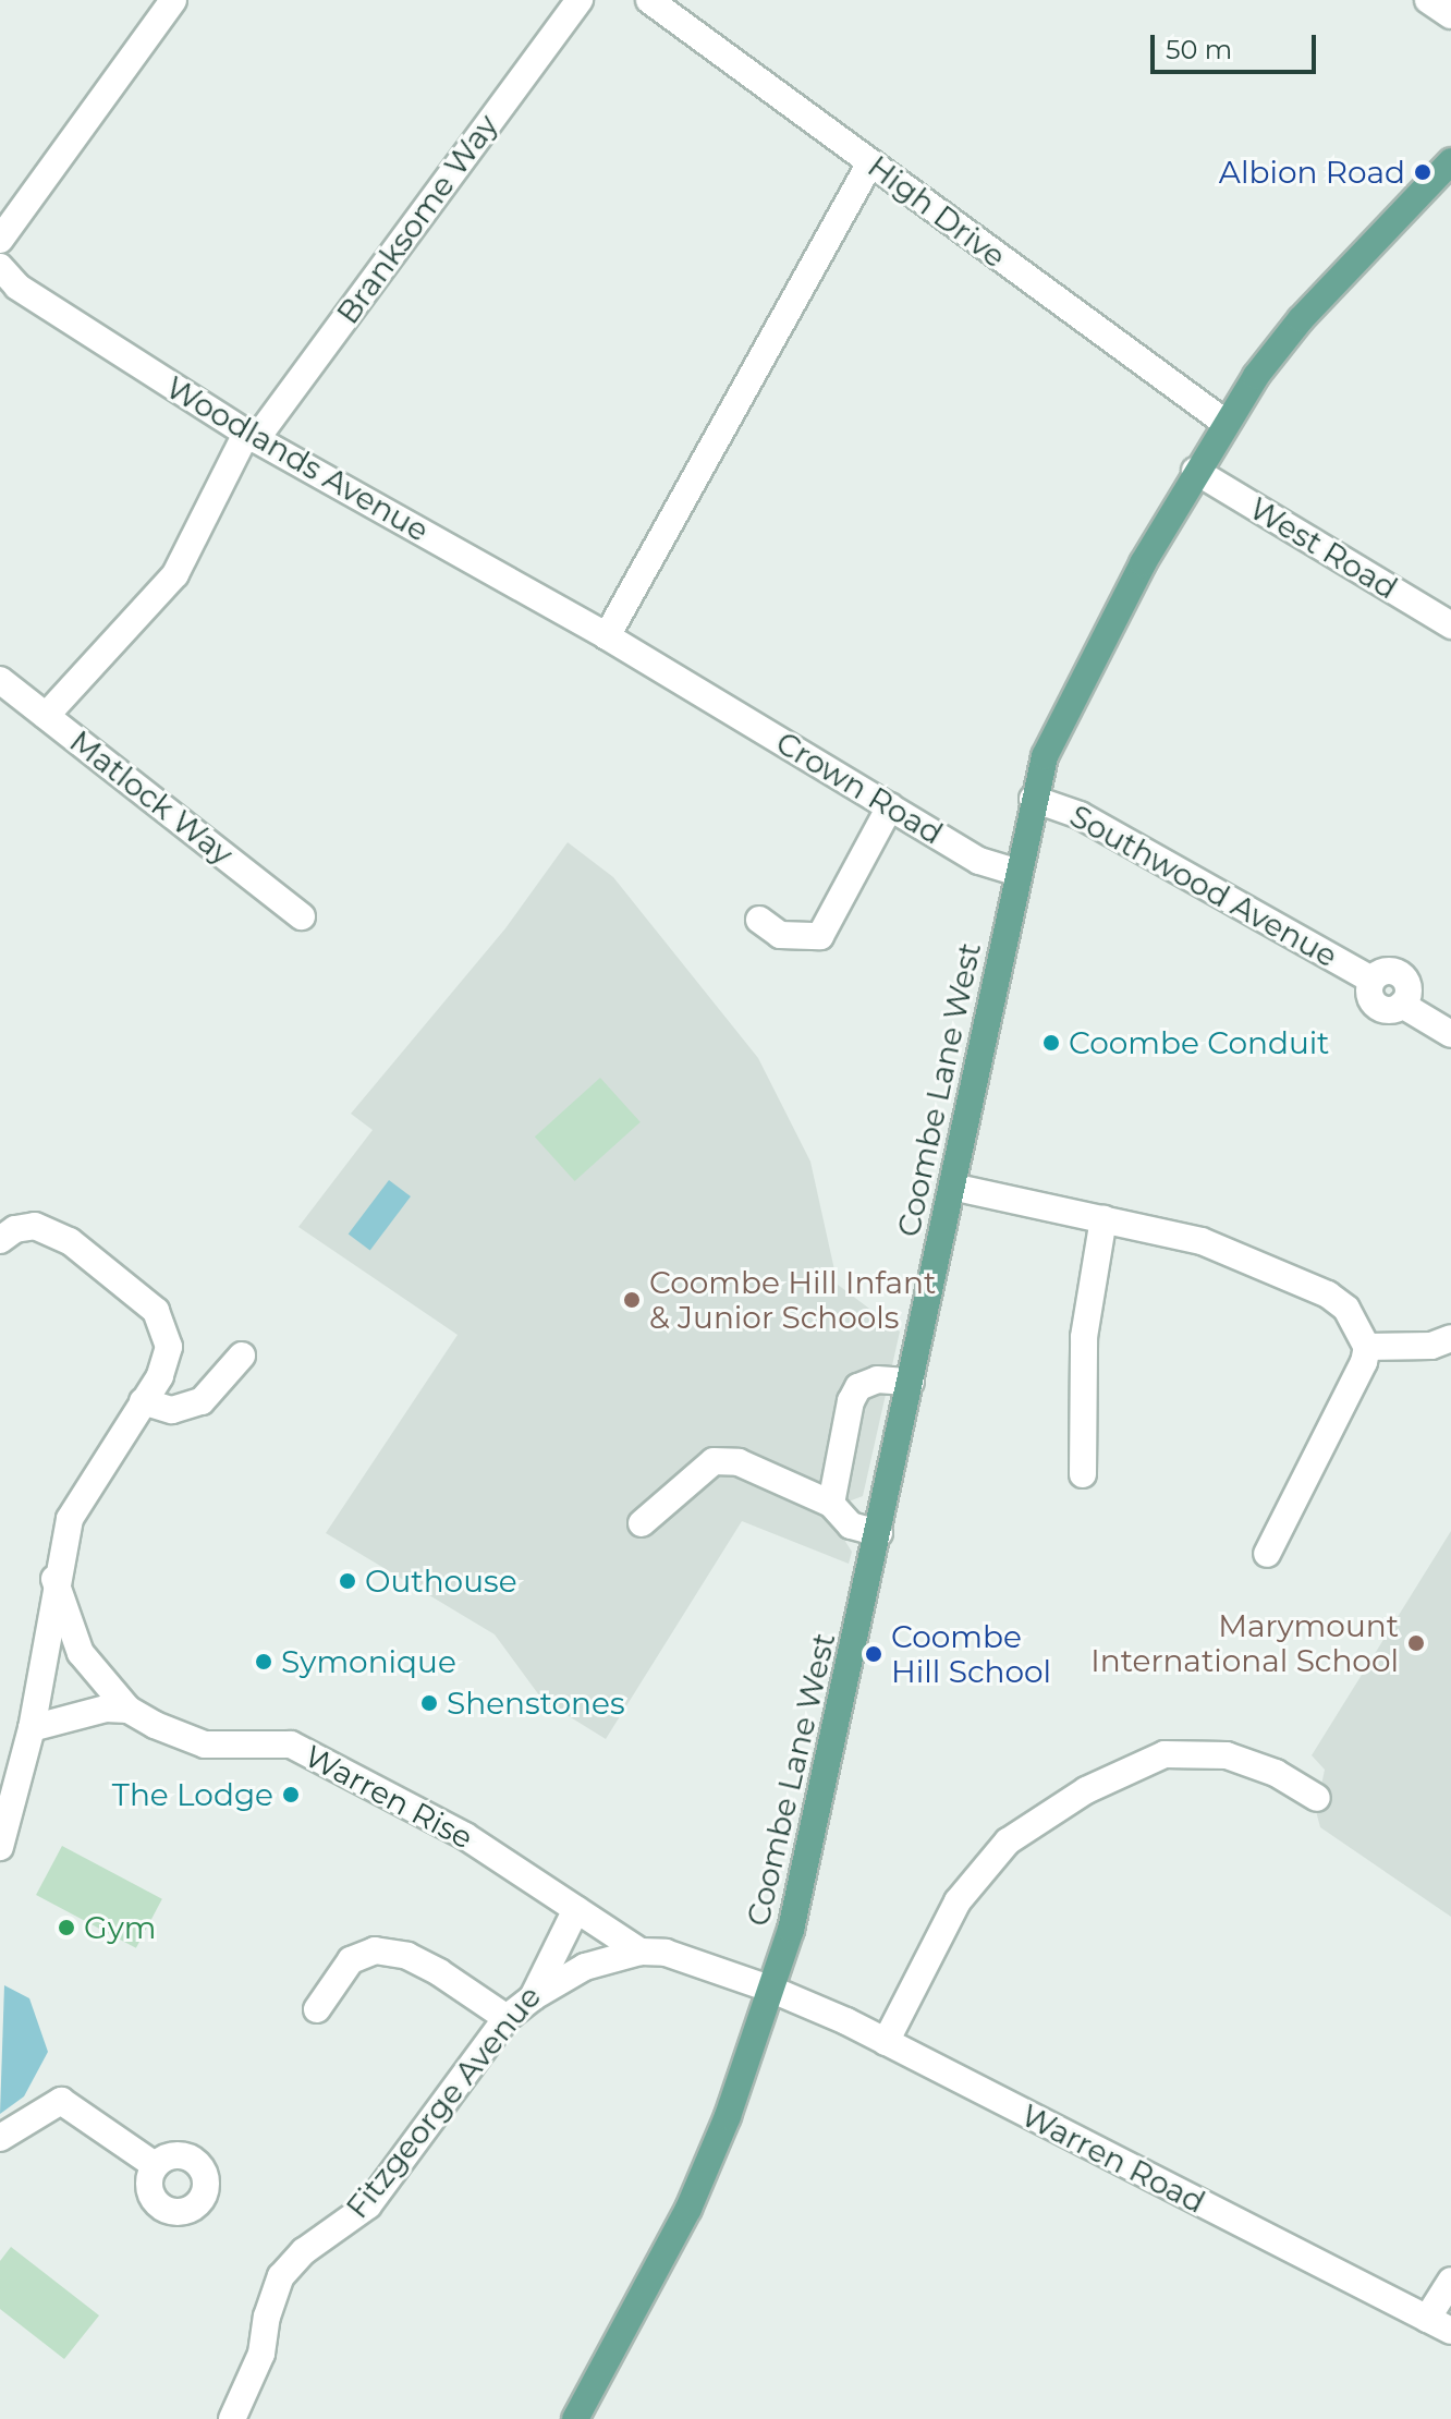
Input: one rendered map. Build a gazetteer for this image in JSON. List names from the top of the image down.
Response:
{
  "streets": {
    "main road": ["Coombe Lane West"],
    "street": [
      "High Drive",
      "Branksome Way",
      "Woodlands Avenue",
      "West Road",
      "Crown Road",
      "Matlock Way",
      "Southwood Avenue",
      "Warren Rise",
      "Fitzgeorge Avenue",
      "Warren Road"
    ]
  },
  "crossings": [
    ["High Drive", "Coombe Lane West"],
    ["Branksome Way", "Woodlands Avenue"],
    ["Branksome Way", "Matlock Way"],
    ["Woodlands Avenue", "Crown Road"],
    ["West Road", "Coombe Lane West"],
    ["Crown Road", "Coombe Lane West"],
    ["Southwood Avenue", "Coombe Lane West"],
    ["Coombe Lane West", "Warren Rise"],
    ["Coombe Lane West", "Warren Road"],
    ["Warren Rise", "Fitzgeorge Avenue"],
    ["Warren Rise", "Warren Road"]
  ],
  "places": [
    "Albion Road",
    "Coombe Conduit",
    "Coombe Hill Infant & Junior Schools",
    "Outhouse",
    "Marymount International School",
    "Coombe Hill School",
    "Symonique",
    "Shenstones",
    "The Lodge",
    "Gym"
  ],
  "scale_bar": "50 m"
}
